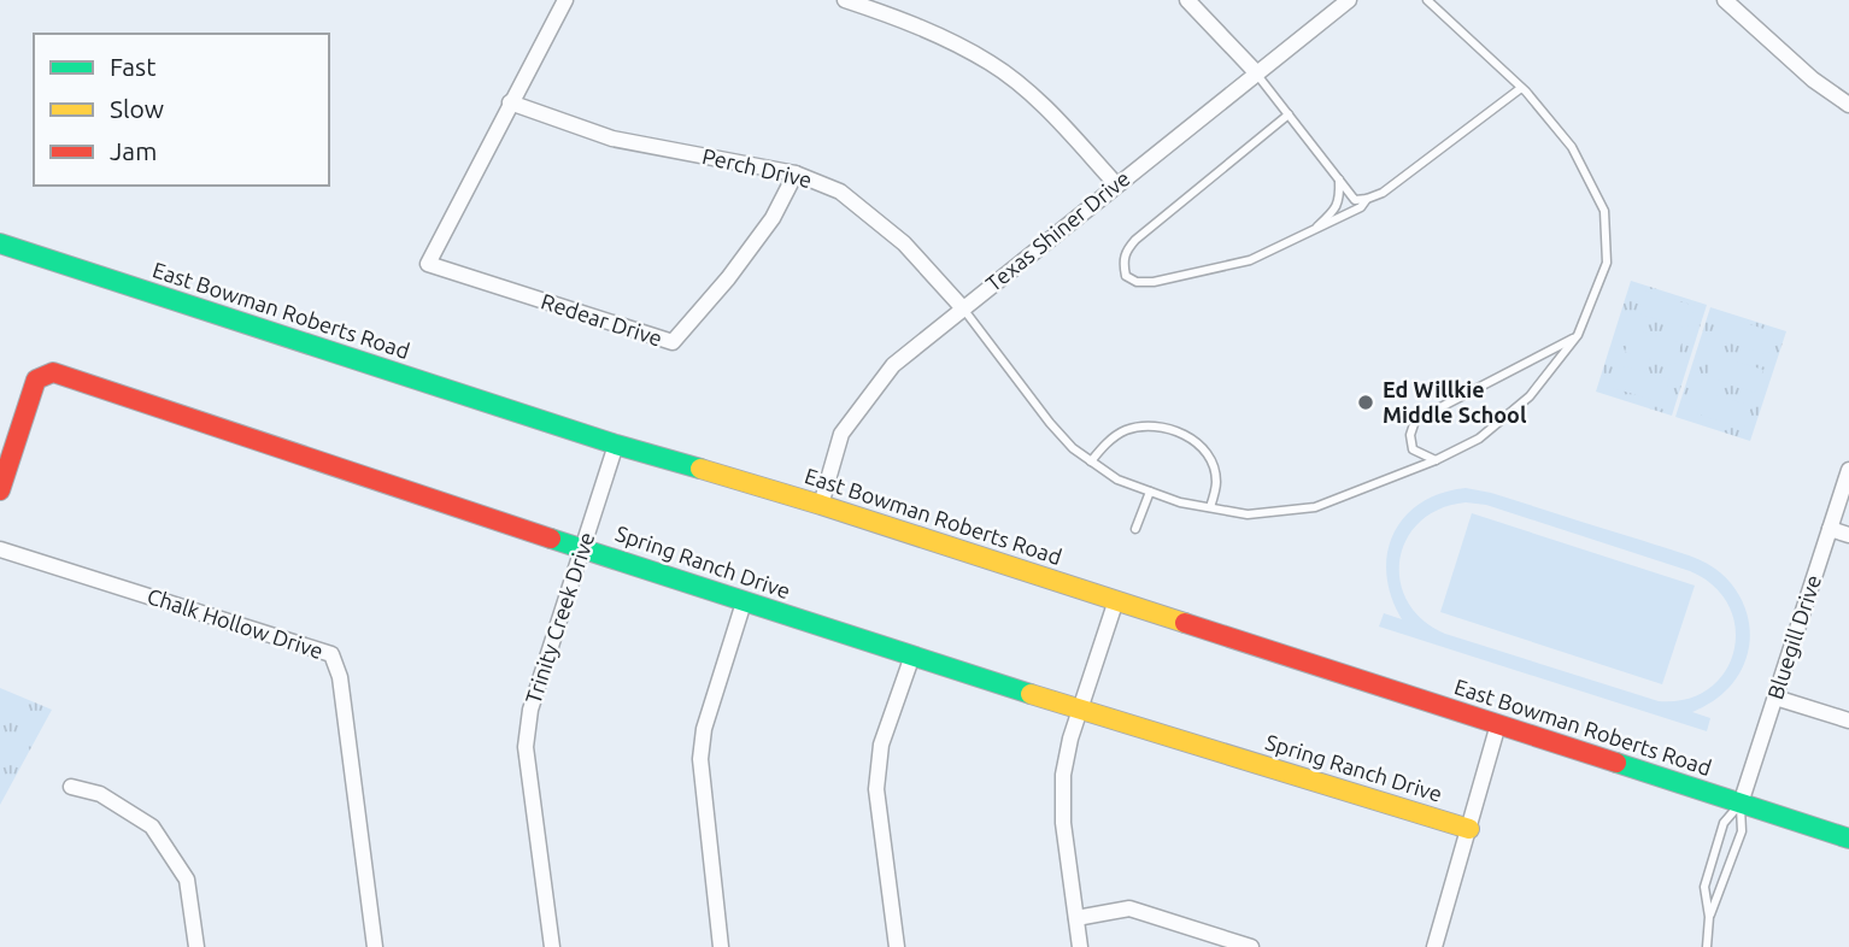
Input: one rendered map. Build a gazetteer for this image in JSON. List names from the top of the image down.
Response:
{
  "streets": {
    "street": [
      "Perch Drive",
      "Texas Shiner Drive",
      "East Bowman Roberts Road",
      "Redear Drive",
      "Spring Ranch Drive",
      "Trinity Creek Drive",
      "Chalk Hollow Drive",
      "Bluegill Drive"
    ]
  },
  "crossings": [
    ["Perch Drive", "Texas Shiner Drive"],
    ["Perch Drive", "Redear Drive"],
    ["Texas Shiner Drive", "East Bowman Roberts Road"],
    ["East Bowman Roberts Road", "Trinity Creek Drive"],
    ["East Bowman Roberts Road", "Bluegill Drive"],
    ["Spring Ranch Drive", "Trinity Creek Drive"]
  ],
  "places": ["Ed Willkie Middle School"],
  "legend": ["Fast", "Slow", "Jam"]
}
